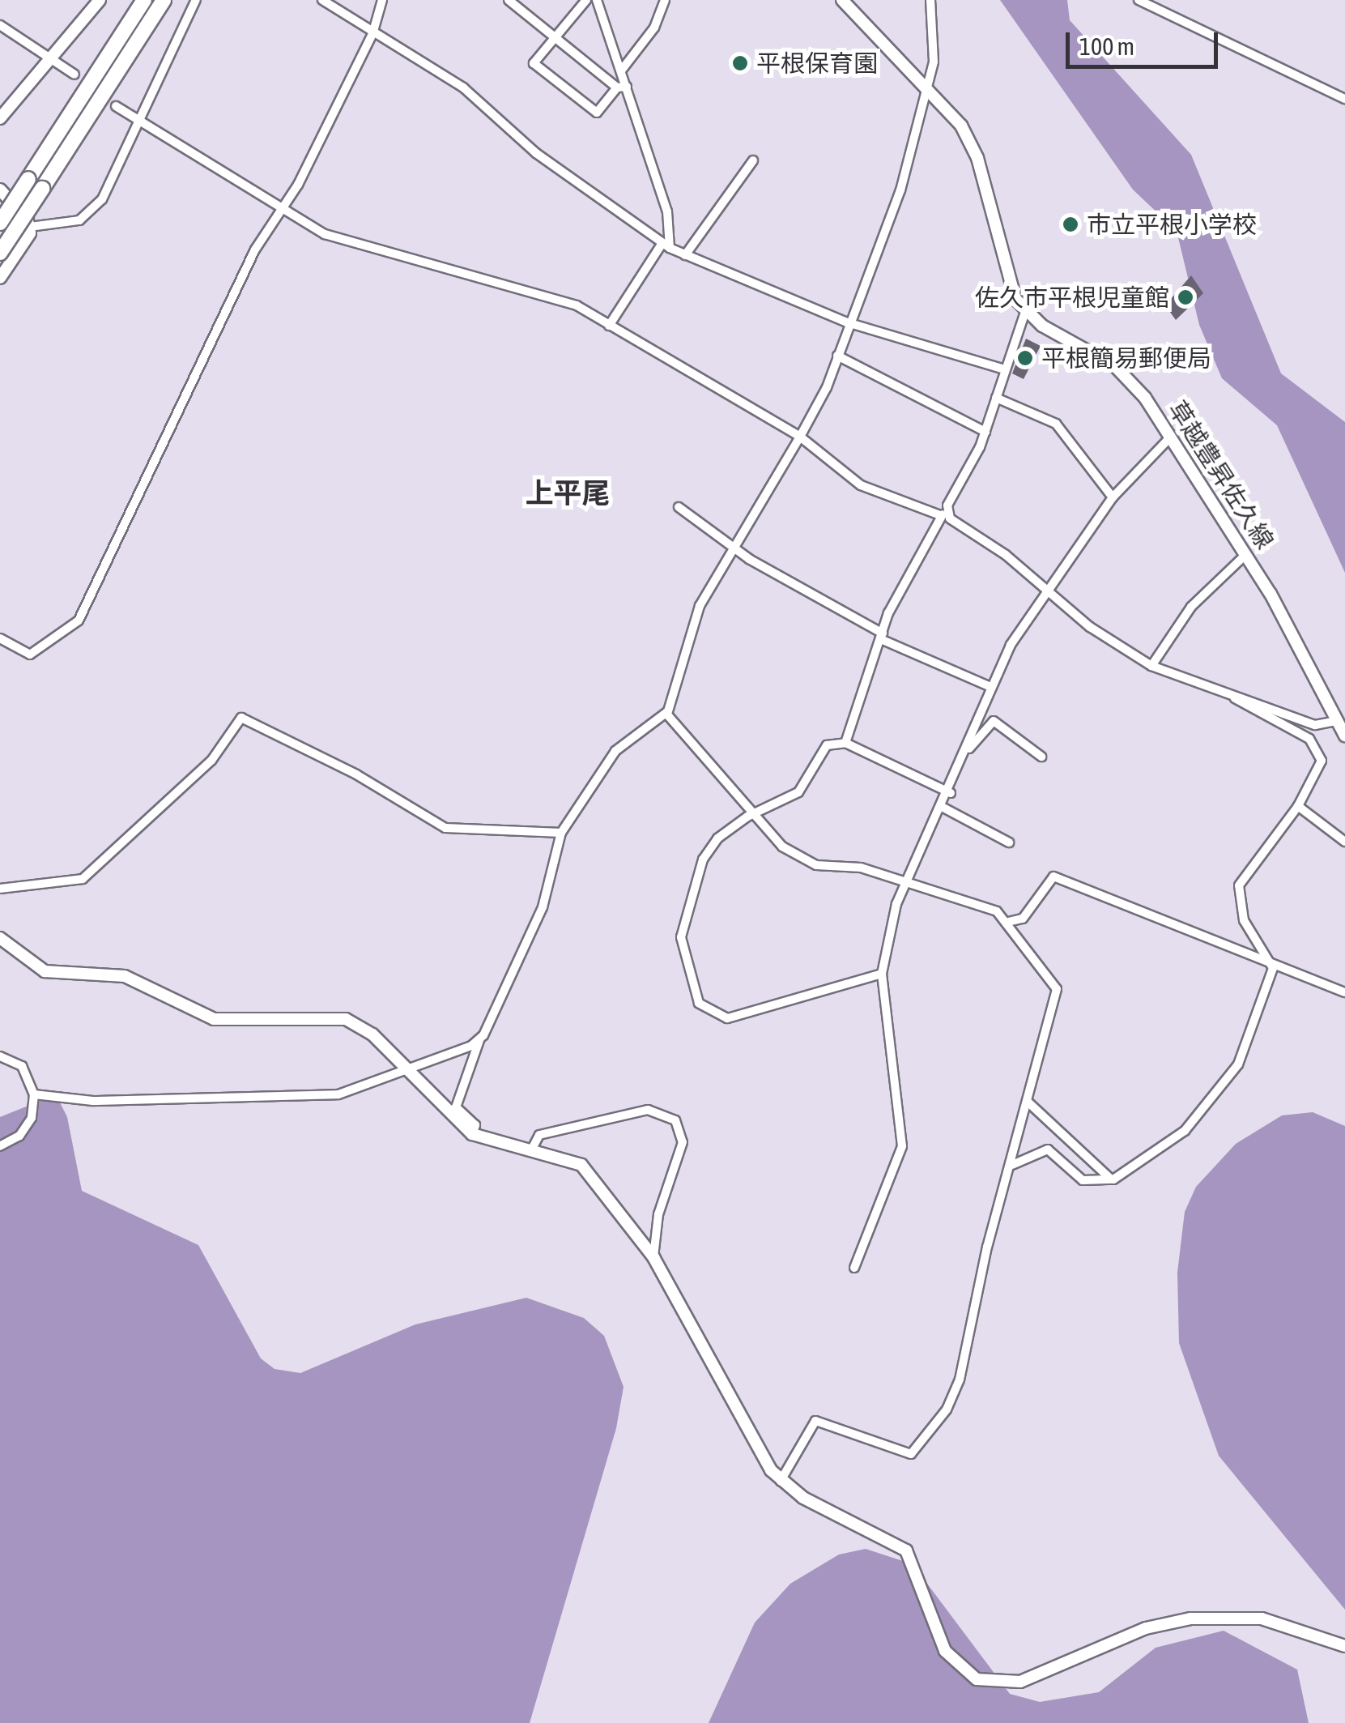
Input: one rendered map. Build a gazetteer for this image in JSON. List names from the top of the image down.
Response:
{
  "streets": {
    "street": ["草越豊昇佐久線"]
  },
  "districts": ["上平尾"],
  "places": [
    "平根保育園",
    "市立平根小学校",
    "佐久市平根児童館",
    "平根簡易郵便局"
  ],
  "scale_bar": "100 m"
}
